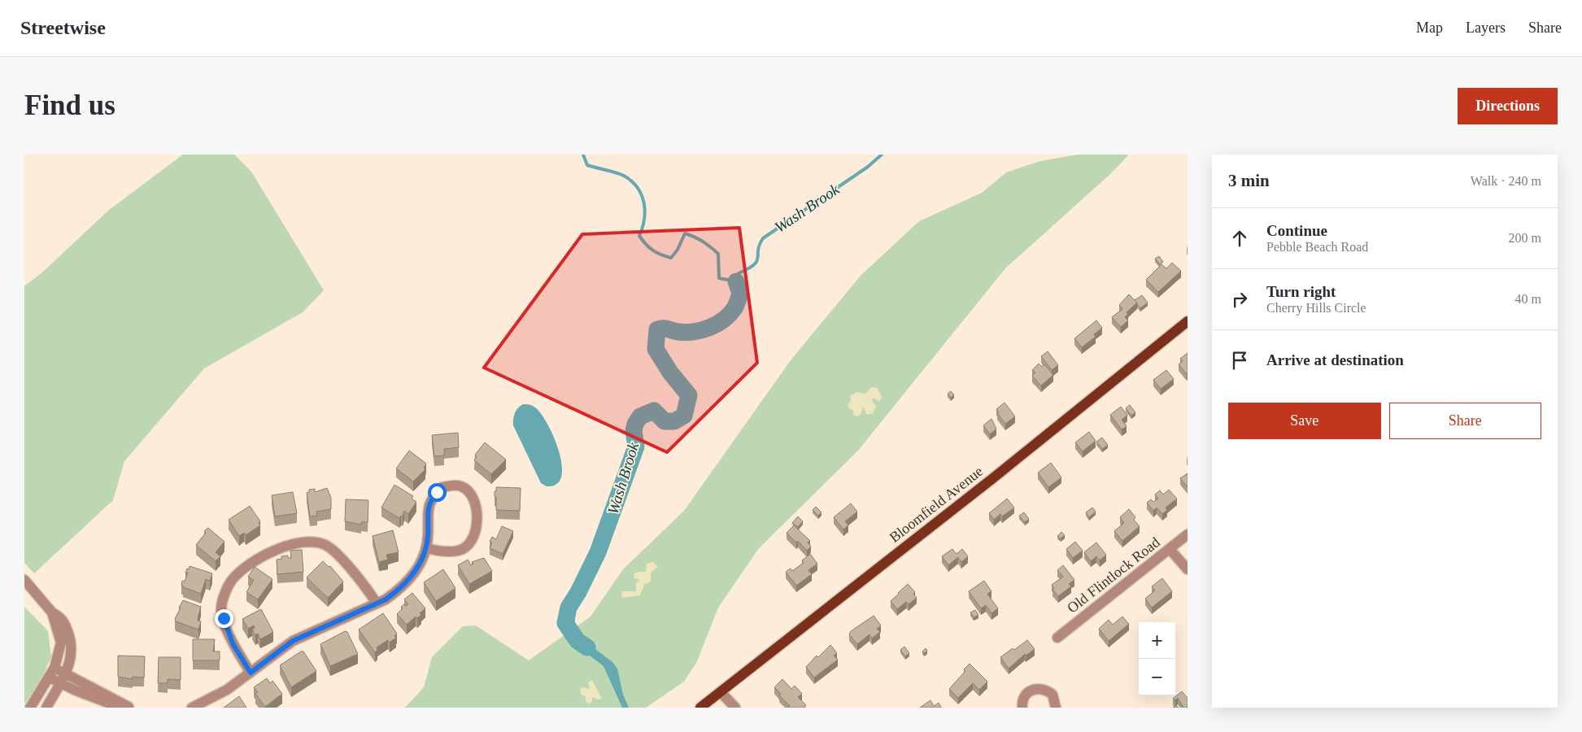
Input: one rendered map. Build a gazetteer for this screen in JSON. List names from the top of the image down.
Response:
{
  "streets": {
    "main road": ["Bloomfield Avenue"],
    "street": ["Old Flintlock Road"]
  },
  "water": ["Wash Brook"],
  "page": {
    "header": "Streetwise",
    "nav": ["Map", "Layers", "Share"],
    "buttons": [
      "Directions",
      ["Save", "Share"]
    ],
    "title": "Find us",
    "heading": ["3 min", "Walk · 240 m"],
    "list": [
      ["Continue", "Pebble Beach Road", "200 m"],
      ["Turn right", "Cherry Hills Circle", "40 m"],
      "Arrive at destination"
    ],
    "map_buttons": ["+", "−"]
  }
}
